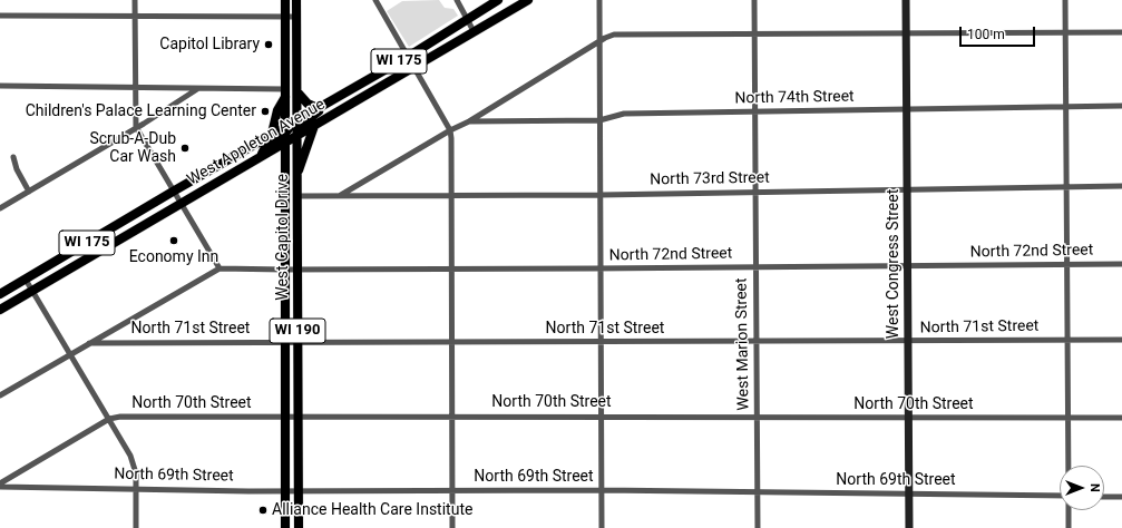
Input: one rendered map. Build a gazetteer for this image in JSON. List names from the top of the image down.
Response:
{
  "streets": {
    "main road": [
      "WI 175",
      "West Appleton Avenue",
      "West Capitol Drive",
      "WI 190"
    ],
    "street": [
      "North 74th Street",
      "North 73rd Street",
      "North 72nd Street",
      "West Congress Street",
      "North 71st Street",
      "West Marion Street",
      "North 70th Street",
      "North 69th Street"
    ]
  },
  "crossings": [
    ["North 74th Street", "West Congress Street"],
    ["North 74th Street", "West Marion Street"],
    ["West Appleton Avenue", "West Capitol Drive"],
    ["North 73rd Street", "West Capitol Drive"],
    ["North 73rd Street", "West Congress Street"],
    ["North 73rd Street", "West Marion Street"],
    ["West Capitol Drive", "North 72nd Street"],
    ["West Capitol Drive", "North 71st Street"],
    ["West Capitol Drive", "North 70th Street"],
    ["West Capitol Drive", "North 69th Street"],
    ["North 72nd Street", "West Congress Street"],
    ["North 72nd Street", "West Marion Street"],
    ["West Congress Street", "North 71st Street"],
    ["West Congress Street", "North 70th Street"],
    ["West Congress Street", "North 69th Street"],
    ["North 71st Street", "West Marion Street"],
    ["West Marion Street", "North 70th Street"],
    ["West Marion Street", "North 69th Street"]
  ],
  "places": [
    "Capitol Library",
    "Children's Palace Learning Center",
    "Scrub-A-Dub Car Wash",
    "Economy Inn",
    "Alliance Health Care Institute"
  ],
  "scale_bar": "100 m",
  "north": "right"
}
